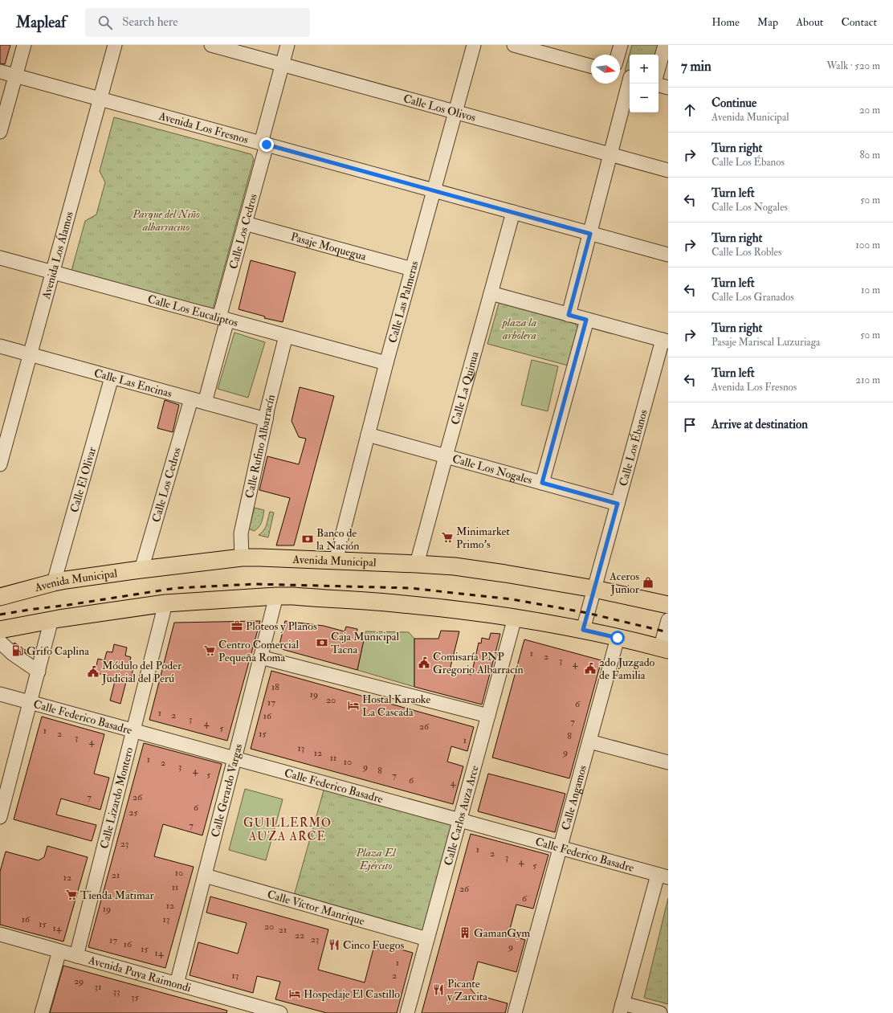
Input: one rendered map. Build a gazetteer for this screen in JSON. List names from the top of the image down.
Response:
{
  "streets": {
    "main road": ["Avenida Municipal"],
    "street": [
      "Calle Los Olivos",
      "Avenida Los Fresnos",
      "Calle Los Cedros",
      "Pasaje Moquegua",
      "Avenida Los Álamos",
      "Calle Las Palmeras",
      "Calle Los Eucaliptos",
      "Calle Las Encinas",
      "Calle La Quinua",
      "Calle Rufino Albarracín",
      "Calle Los Ébanos",
      "Calle Los Nogales",
      "Calle El Olivar",
      "Calle Federico Basadre",
      "Calle Gerardo Vargas",
      "Calle Angamos",
      "Calle Lizardo Montero",
      "Calle Carlos Auza Arce",
      "Calle Víctor Manrique",
      "Avenida Puya Raimondi"
    ]
  },
  "crossings": [
    ["Calle Los Olivos", "Calle Los Cedros"],
    ["Calle Los Olivos", "Calle Las Palmeras"],
    ["Avenida Los Fresnos", "Calle Los Cedros"],
    ["Avenida Los Fresnos", "Avenida Los Álamos"],
    ["Avenida Los Fresnos", "Calle Las Palmeras"],
    ["Avenida Los Fresnos", "Calle La Quinua"],
    ["Calle Los Cedros", "Pasaje Moquegua"],
    ["Calle Los Cedros", "Calle Los Eucaliptos"],
    ["Calle Los Cedros", "Calle Las Encinas"],
    ["Calle Los Cedros", "Avenida Municipal"],
    ["Pasaje Moquegua", "Calle Las Palmeras"],
    ["Avenida Los Álamos", "Calle Los Eucaliptos"],
    ["Avenida Los Álamos", "Calle Las Encinas"],
    ["Calle Las Palmeras", "Calle Los Eucaliptos"],
    ["Calle Las Palmeras", "Calle Los Nogales"],
    ["Calle Las Palmeras", "Avenida Municipal"],
    ["Calle Los Eucaliptos", "Calle Rufino Albarracín"],
    ["Calle Las Encinas", "Calle Rufino Albarracín"],
    ["Calle Las Encinas", "Calle El Olivar"],
    ["Calle La Quinua", "Calle Los Nogales"],
    ["Calle La Quinua", "Avenida Municipal"],
    ["Calle Rufino Albarracín", "Avenida Municipal"],
    ["Calle Los Ébanos", "Calle Los Nogales"],
    ["Calle Los Ébanos", "Avenida Municipal"],
    ["Calle El Olivar", "Avenida Municipal"],
    ["Calle Federico Basadre", "Calle Gerardo Vargas"],
    ["Calle Federico Basadre", "Calle Angamos"],
    ["Calle Federico Basadre", "Calle Lizardo Montero"],
    ["Calle Federico Basadre", "Calle Carlos Auza Arce"],
    ["Calle Gerardo Vargas", "Calle Víctor Manrique"],
    ["Calle Gerardo Vargas", "Avenida Puya Raimondi"],
    ["Calle Lizardo Montero", "Avenida Puya Raimondi"],
    ["Calle Carlos Auza Arce", "Calle Víctor Manrique"]
  ],
  "districts": ["GUILLERMO AUZA ARCE"],
  "parks": ["Parque del Niño albarracino", "plaza la arbolera", "Plaza El Ejército"],
  "places": {
    "supermarket": ["Minimarket Primo's", "Centro Comercial Pequeña Roma", "Tienda Matimar"],
    "bank": ["Banco de la Nación", "Caja Municipal Tacna"],
    "shop": ["Aceros Junior"],
    "office": ["Ploteos y Planos"],
    "fuel station": ["Grifo Caplina"],
    "public building": ["Comisaría PNP Gregorio Albarracín", "2do Juzgado de Familia", "Módulo del Poder Judicial del Perú"],
    "hotel": ["Hostal Karaoke La Cascada", "Hospedaje El Castillo"],
    "building": ["GamanGym"],
    "restaurant": ["Cinco Fuegos", "Picante y Zarcita"]
  },
  "house_numbers": [
    "1",
    "2",
    "3",
    "4",
    "18",
    "19",
    "20",
    "17",
    "6",
    "1",
    "2",
    "16",
    "3",
    "7",
    "4",
    "26",
    "5",
    "1",
    "2",
    "15",
    "8",
    "3",
    "1",
    "4",
    "13",
    "9",
    "12",
    "11",
    "1",
    "10",
    "2",
    "3",
    "9",
    "4",
    "8",
    "5",
    "7",
    "6",
    "4",
    "7",
    "26",
    "6",
    "25",
    "7",
    "23",
    "1",
    "2",
    "3",
    "4",
    "5",
    "10",
    "21",
    "12",
    "11",
    "26",
    "6",
    "12",
    "19",
    "16",
    "13",
    "15",
    "20",
    "14",
    "21",
    "22",
    "23",
    "17",
    "16",
    "9",
    "15",
    "14",
    "1",
    "13",
    "2",
    "29",
    "31",
    "33",
    "35"
  ],
  "north": "right",
  "page": {
    "header": "Mapleaf",
    "search": "Search here",
    "nav": [
      "Home",
      "Map",
      "About",
      "Contact"
    ],
    "heading": ["7 min", "Walk · 520 m"],
    "map_buttons": ["+", "−"],
    "list": [
      ["Continue", "Avenida Municipal", "20 m"],
      ["Turn right", "Calle Los Ébanos", "80 m"],
      ["Turn left", "Calle Los Nogales", "50 m"],
      ["Turn right", "Calle Los Robles", "100 m"],
      ["Turn left", "Calle Los Granados", "10 m"],
      ["Turn right", "Pasaje Mariscal Luzuriaga", "50 m"],
      ["Turn left", "Avenida Los Fresnos", "210 m"],
      "Arrive at destination"
    ]
  }
}
